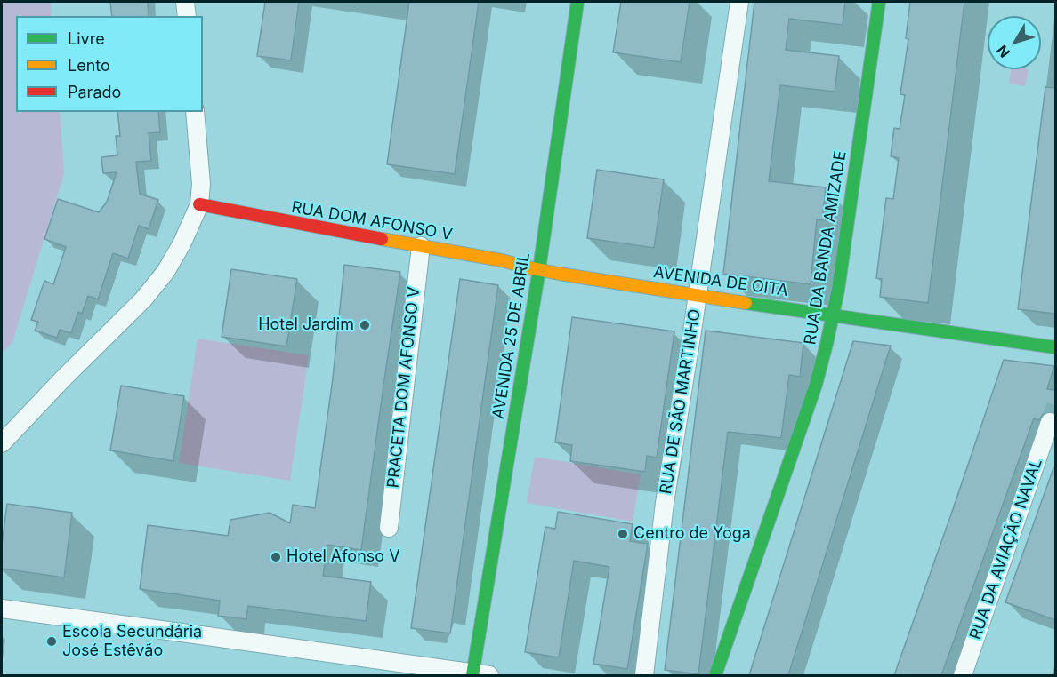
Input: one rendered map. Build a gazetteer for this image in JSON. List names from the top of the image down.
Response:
{
  "streets": {
    "street": [
      "RUA DOM AFONSO V",
      "RUA DA BANDA AMIZADE",
      "AVENIDA DE OITA",
      "AVENIDA 25 DE ABRIL",
      "PRACETA DOM AFONSO V",
      "RUA DE SÃO MARTINHO",
      "RUA DA AVIAÇÃO NAVAL"
    ]
  },
  "crossings": [
    ["RUA DOM AFONSO V", "AVENIDA DE OITA"],
    ["RUA DOM AFONSO V", "AVENIDA 25 DE ABRIL"],
    ["RUA DOM AFONSO V", "PRACETA DOM AFONSO V"],
    ["RUA DA BANDA AMIZADE", "AVENIDA DE OITA"],
    ["AVENIDA DE OITA", "AVENIDA 25 DE ABRIL"],
    ["AVENIDA DE OITA", "RUA DE SÃO MARTINHO"]
  ],
  "places": [
    "Hotel Jardim",
    "Centro de Yoga",
    "Hotel Afonso V",
    "Escola Secundária José Estêvão"
  ],
  "legend": ["Livre", "Lento", "Parado"],
  "north": "bottom left"
}
